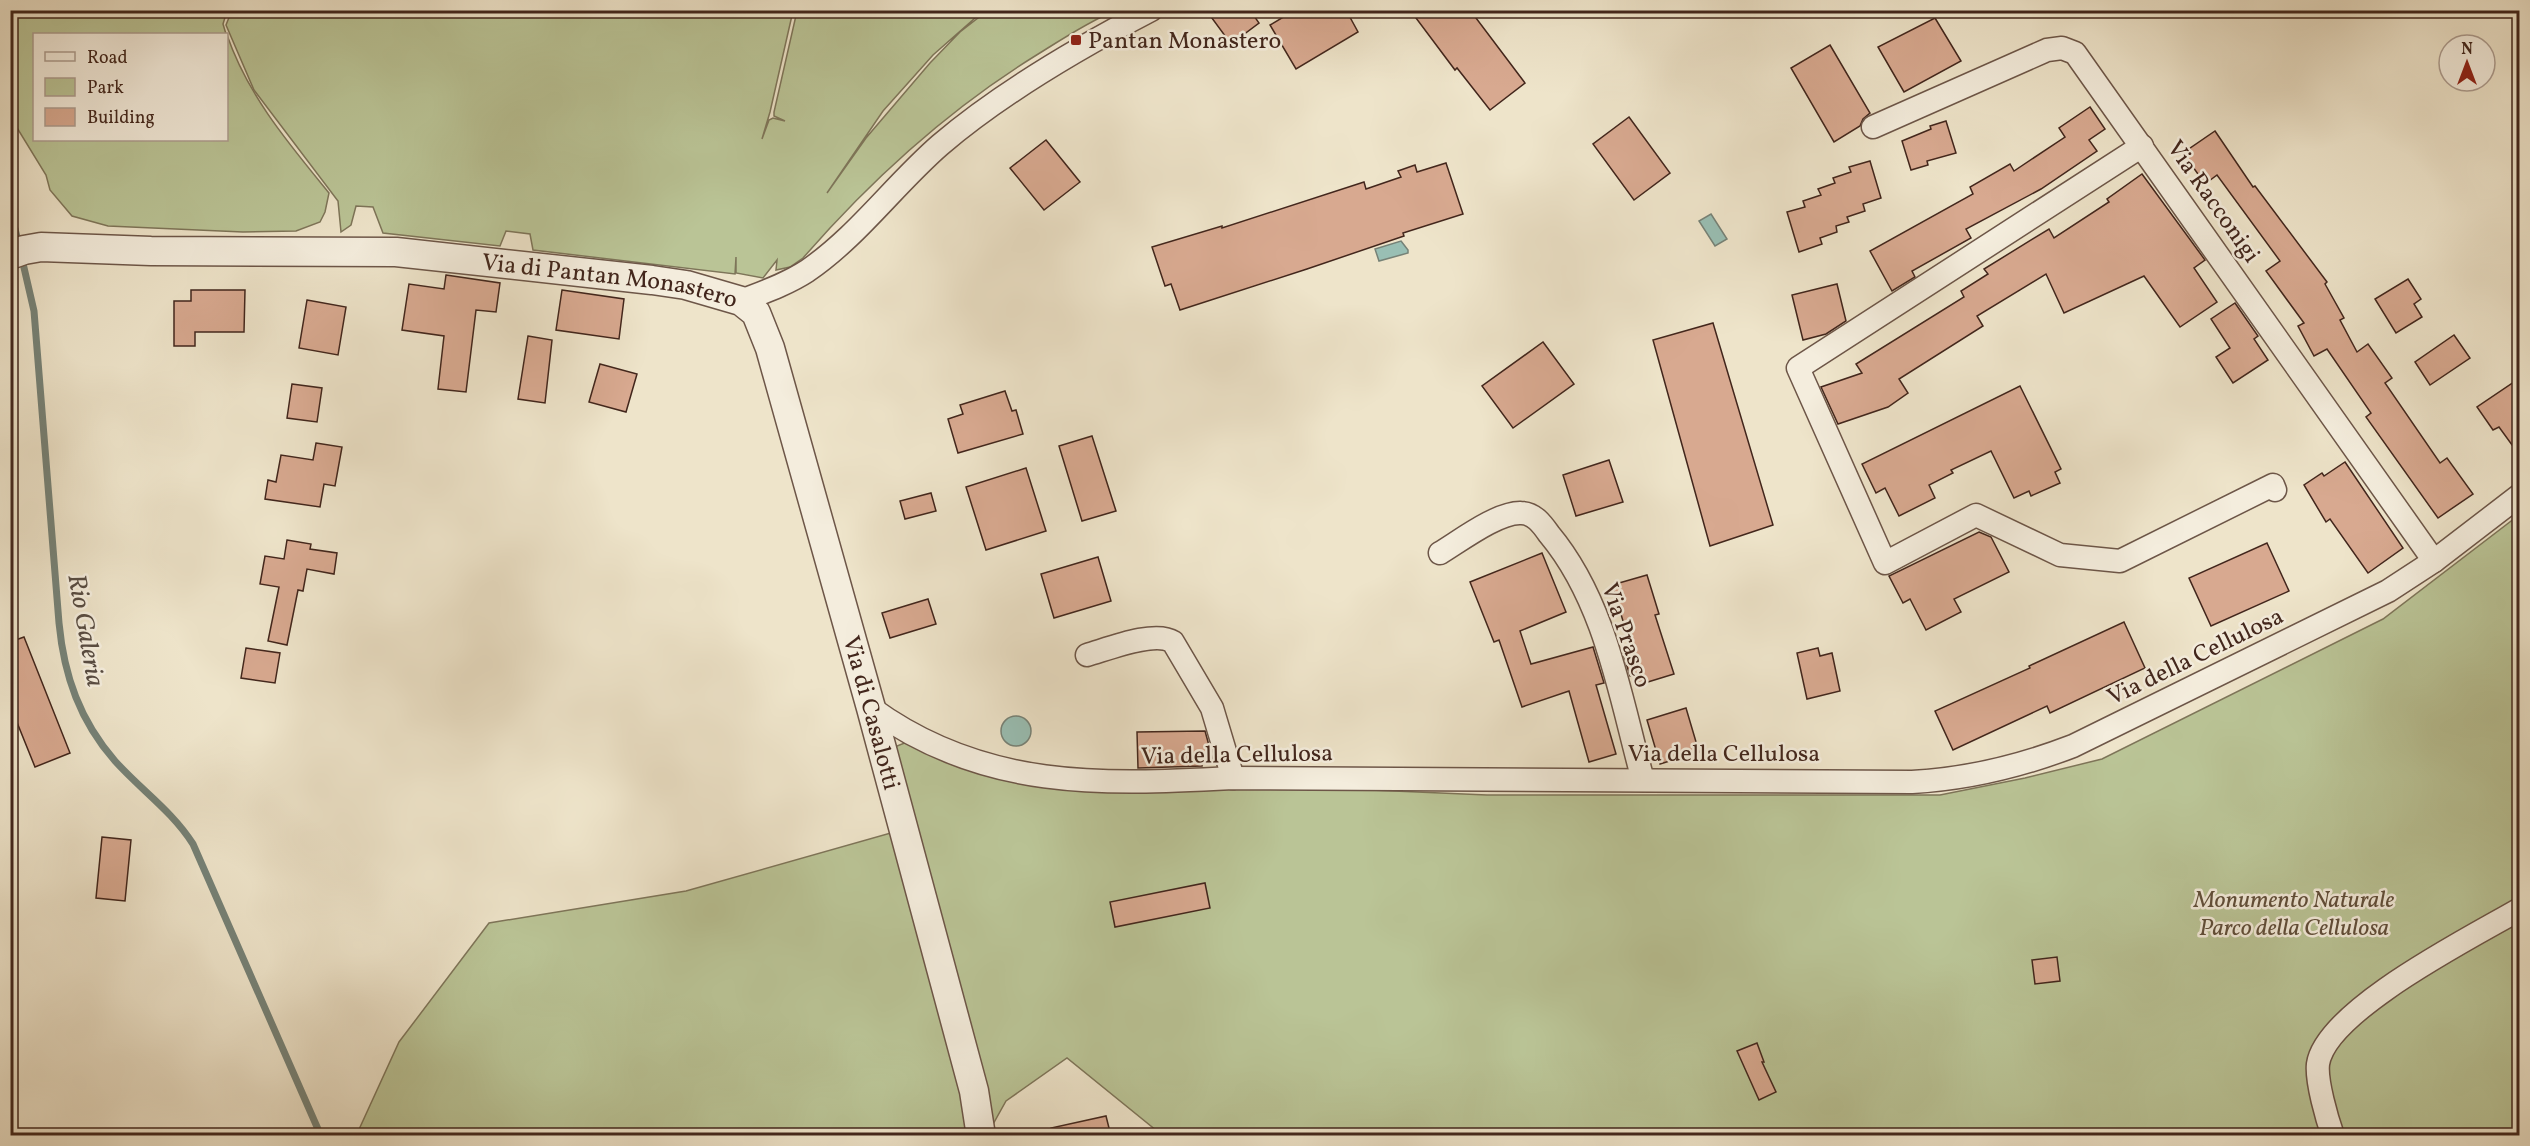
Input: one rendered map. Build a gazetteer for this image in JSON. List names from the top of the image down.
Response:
{
  "streets": {
    "street": [
      "Via Racconigi",
      "Via di Pantan Monastero",
      "Via Prasco",
      "Via della Cellulosa",
      "Via di Casalotti"
    ]
  },
  "crossings": [
    ["Via Racconigi", "Via della Cellulosa"],
    ["Via di Pantan Monastero", "Via di Casalotti"],
    ["Via Prasco", "Via della Cellulosa"],
    ["Via della Cellulosa", "Via di Casalotti"]
  ],
  "water": ["Rio Galeria"],
  "parks": ["Monumento Naturale Parco della Cellulosa"],
  "places": {
    "transit": ["Pantan Monastero"]
  },
  "legend": ["Road", "Park", "Building"],
  "north": "top"
}
